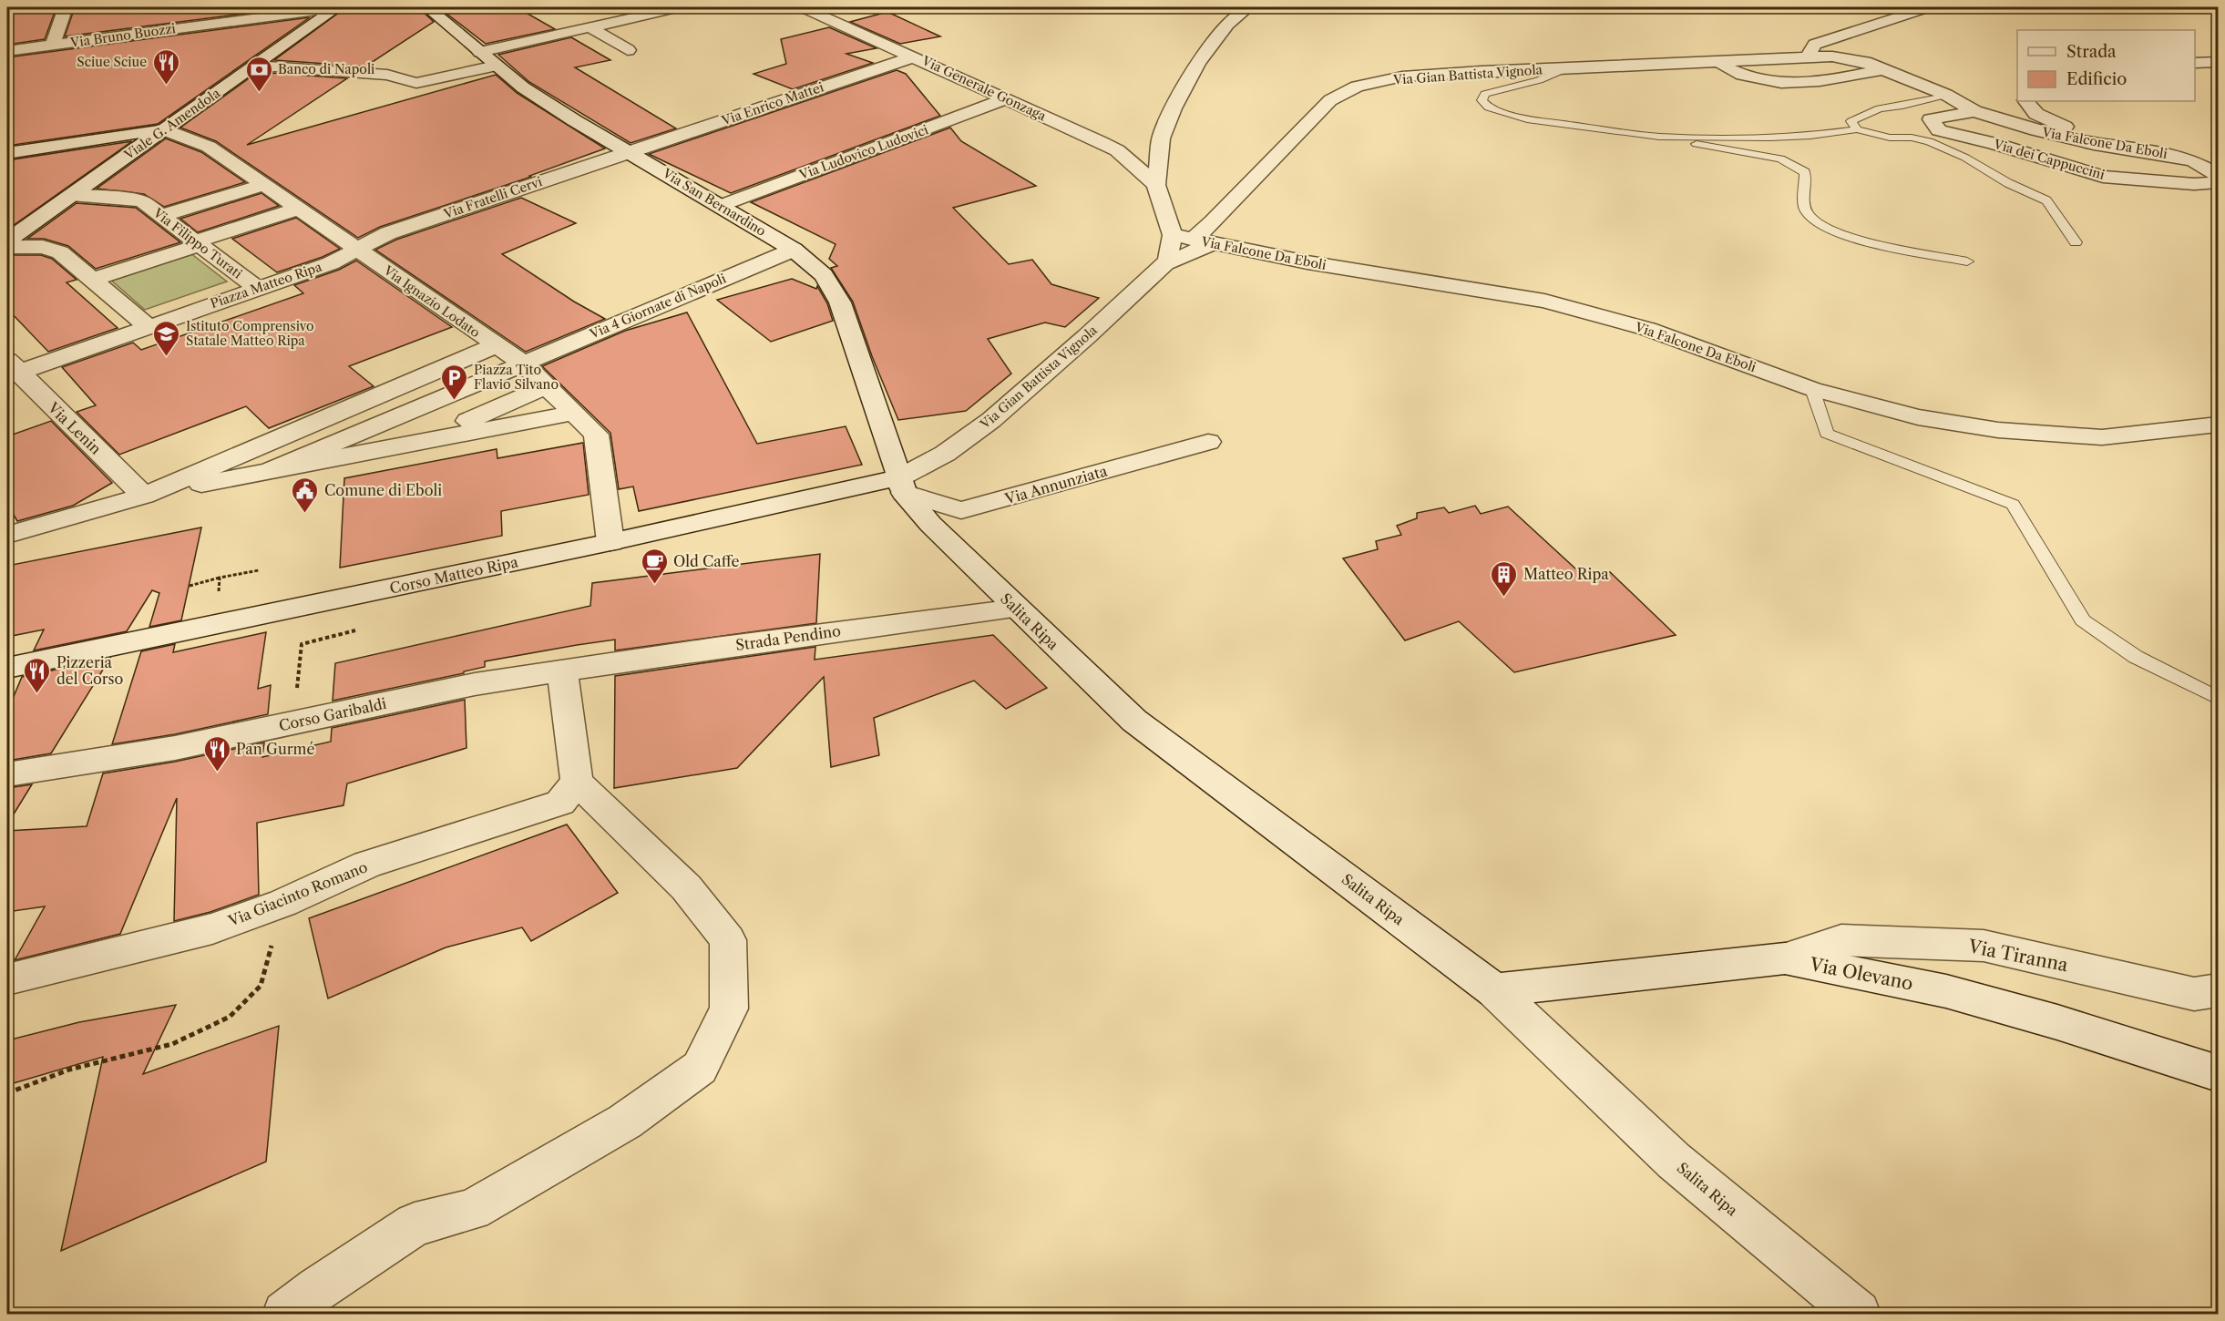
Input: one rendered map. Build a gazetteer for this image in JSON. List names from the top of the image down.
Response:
{
  "streets": {
    "street": [
      "Via Bruno Buozzi",
      "Via Gian Battista Vignola",
      "Via Generale Gonzaga",
      "Via Enrico Mattei",
      "Viale G. Amendola",
      "Via Falcone Da Eboli",
      "Via Ludovico Ludovici",
      "Via dei Cappuccini",
      "Via Fratelli Cervi",
      "Via San Bernardino",
      "Via Filippo Turati",
      "Piazza Matteo Ripa",
      "Via Ignazio Lodato",
      "Via 4 Giornate di Napoli",
      "Via Lenin",
      "Via Annunziata",
      "Corso Matteo Ripa",
      "Salita Ripa",
      "Strada Pendino",
      "Corso Garibaldi",
      "Via Giacinto Romano",
      "Via Tiranna",
      "Via Olevano"
    ]
  },
  "crossings": [
    ["Via Bruno Buozzi", "Viale G. Amendola"],
    ["Via Gian Battista Vignola", "Via Falcone Da Eboli"],
    ["Via Gian Battista Vignola", "Via San Bernardino"],
    ["Via Gian Battista Vignola", "Via Annunziata"],
    ["Via Gian Battista Vignola", "Corso Matteo Ripa"],
    ["Via Gian Battista Vignola", "Salita Ripa"],
    ["Via Generale Gonzaga", "Via Enrico Mattei"],
    ["Via Generale Gonzaga", "Via Ludovico Ludovici"],
    ["Via Enrico Mattei", "Via Fratelli Cervi"],
    ["Via Enrico Mattei", "Via San Bernardino"],
    ["Viale G. Amendola", "Via Filippo Turati"],
    ["Viale G. Amendola", "Via Ignazio Lodato"],
    ["Via Falcone Da Eboli", "Via dei Cappuccini"],
    ["Via Ludovico Ludovici", "Via San Bernardino"],
    ["Via Fratelli Cervi", "Via San Bernardino"],
    ["Via Fratelli Cervi", "Piazza Matteo Ripa"],
    ["Via Fratelli Cervi", "Via Ignazio Lodato"],
    ["Via San Bernardino", "Via 4 Giornate di Napoli"],
    ["Via San Bernardino", "Via Annunziata"],
    ["Via San Bernardino", "Corso Matteo Ripa"],
    ["Via San Bernardino", "Salita Ripa"],
    ["Via Filippo Turati", "Piazza Matteo Ripa"],
    ["Piazza Matteo Ripa", "Via Ignazio Lodato"],
    ["Piazza Matteo Ripa", "Via Lenin"],
    ["Via Ignazio Lodato", "Via 4 Giornate di Napoli"],
    ["Via Ignazio Lodato", "Corso Matteo Ripa"],
    ["Via Annunziata", "Corso Matteo Ripa"],
    ["Via Annunziata", "Salita Ripa"],
    ["Corso Matteo Ripa", "Salita Ripa"],
    ["Salita Ripa", "Strada Pendino"],
    ["Salita Ripa", "Via Olevano"],
    ["Strada Pendino", "Corso Garibaldi"],
    ["Via Tiranna", "Via Olevano"]
  ],
  "places": {
    "restaurant": ["Sciue Sciue", "Pizzeria del Corso", "Pan Gurmé"],
    "bank": ["Banco di Napoli"],
    "school or university": ["Istituto Comprensivo Statale Matteo Ripa"],
    "parking": ["Piazza Tito Flavio Silvano"],
    "public building": ["Comune di Eboli"],
    "cafe": ["Old Caffe"],
    "building": ["Matteo Ripa"]
  },
  "legend": ["Strada", "Edificio"]
}
